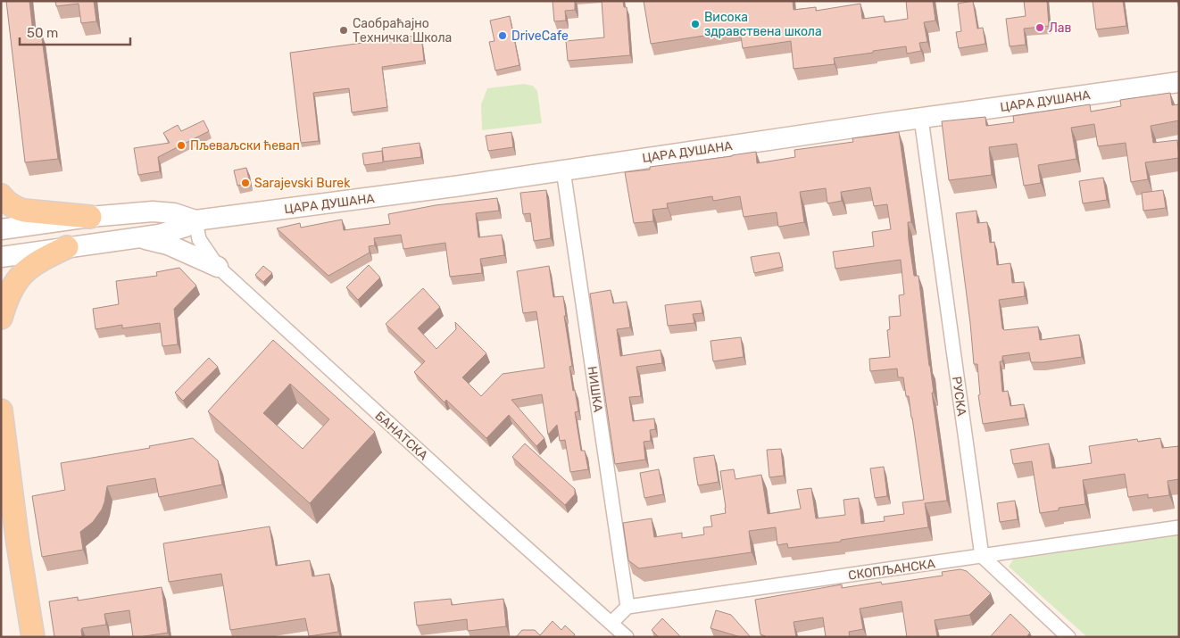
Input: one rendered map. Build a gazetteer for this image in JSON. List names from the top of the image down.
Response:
{
  "streets": {
    "main road": ["ЦАРА ДУШАНА"],
    "street": [
      "НИШКА",
      "РУСКА",
      "БАНАТСКА",
      "СКОПЉАНСКА"
    ]
  },
  "crossings": [
    ["ЦАРА ДУШАНА", "НИШКА"],
    ["ЦАРА ДУШАНА", "РУСКА"],
    ["ЦАРА ДУШАНА", "БАНАТСКА"],
    ["НИШКА", "СКОПЉАНСКА"],
    ["РУСКА", "СКОПЉАНСКА"]
  ],
  "places": [
    "Висока здравствена школа",
    "Лав",
    "Саобраћајно Техничка Школа",
    "DriveCafe",
    "Пљеваљски ћевап",
    "Sarajevski Burek"
  ],
  "scale_bar": "50 m"
}
